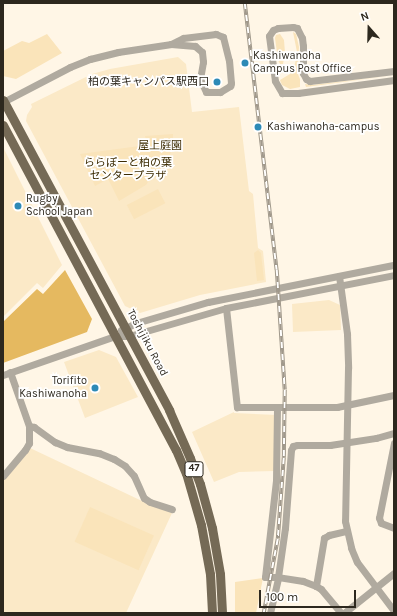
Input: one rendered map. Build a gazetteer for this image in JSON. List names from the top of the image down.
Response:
{
  "streets": {
    "main road": ["Toshijiku Road", "47"]
  },
  "parks": ["屋上庭園", "ららぽーと柏の葉 センタープラザ"],
  "places": [
    "Kashiwanoha Campus Post Office",
    "柏の葉キャンパス駅西口",
    "Kashiwanoha-campus",
    "Rugby School Japan",
    "Torifito Kashiwanoha"
  ],
  "scale_bar": "100 m",
  "north": "top"
}
